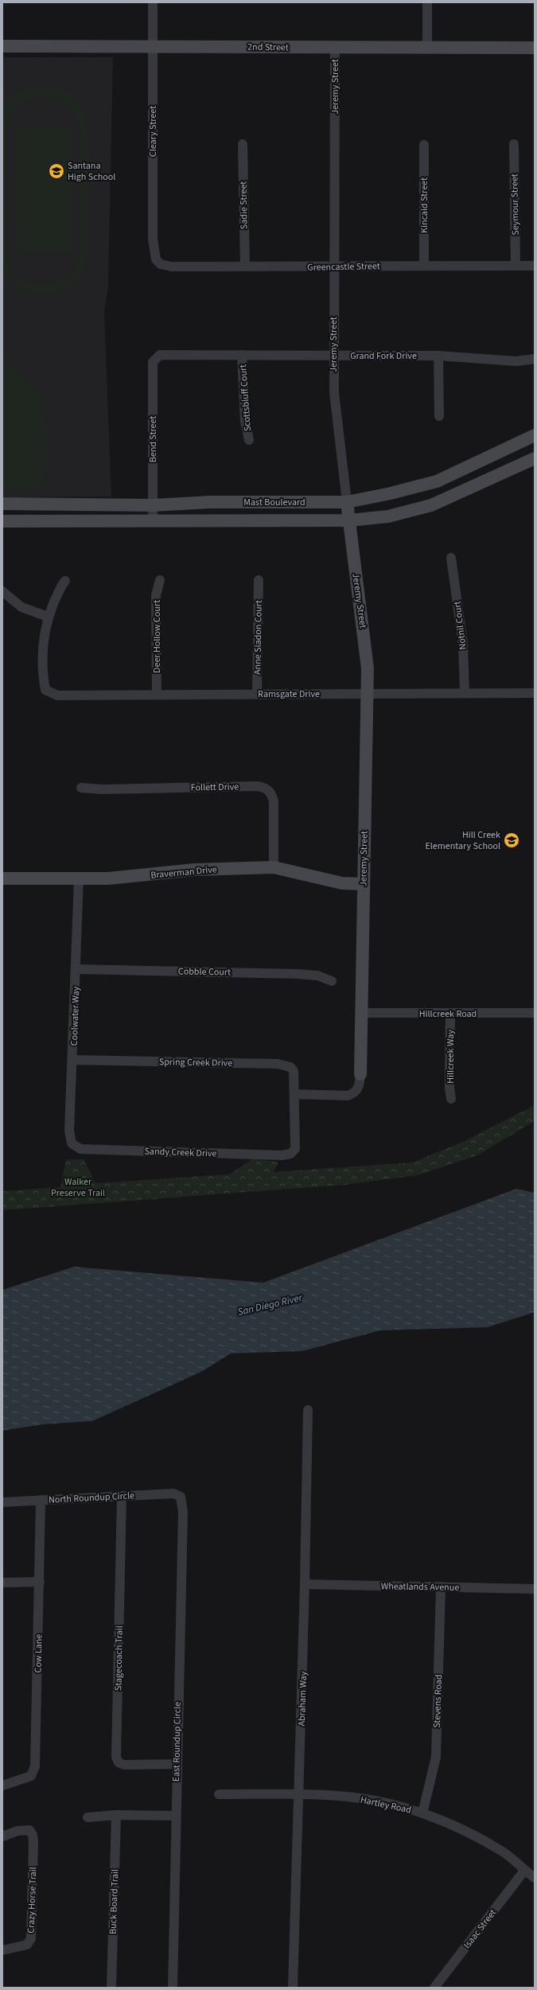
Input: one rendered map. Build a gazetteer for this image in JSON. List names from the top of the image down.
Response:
{
  "streets": {
    "street": [
      "2nd Street",
      "Jeremy Street",
      "Cleary Street",
      "Seymour Street",
      "Sadie Street",
      "Kincaid Street",
      "Greencastle Street",
      "Grand Fork Drive",
      "Scottsbluff Court",
      "Bend Street",
      "Mast Boulevard",
      "Notnil Court",
      "Deer Hollow Court",
      "Anne Sladon Court",
      "Ramsgate Drive",
      "Follett Drive",
      "Braverman Drive",
      "Cobble Court",
      "Hillcreek Road",
      "Coolwater Way",
      "Hillcreek Way",
      "Spring Creek Drive",
      "Sandy Creek Drive",
      "North Roundup Circle",
      "Wheatlands Avenue",
      "Cow Lane",
      "Stagecoach Trail",
      "Abraham Way",
      "Stevens Road",
      "East Roundup Circle",
      "Hartley Road",
      "Crazy Horse Trail",
      "Buck Board Trail",
      "Isaac Street"
    ]
  },
  "crossings": [
    ["2nd Street", "Jeremy Street"],
    ["2nd Street", "Cleary Street"],
    ["Jeremy Street", "Greencastle Street"],
    ["Jeremy Street", "Grand Fork Drive"],
    ["Jeremy Street", "Mast Boulevard"],
    ["Jeremy Street", "Ramsgate Drive"],
    ["Jeremy Street", "Braverman Drive"],
    ["Jeremy Street", "Hillcreek Road"],
    ["Jeremy Street", "Spring Creek Drive"],
    ["Jeremy Street", "Sandy Creek Drive"],
    ["Cleary Street", "Greencastle Street"],
    ["Seymour Street", "Greencastle Street"],
    ["Sadie Street", "Greencastle Street"],
    ["Kincaid Street", "Greencastle Street"],
    ["Grand Fork Drive", "Scottsbluff Court"],
    ["Grand Fork Drive", "Bend Street"],
    ["Bend Street", "Mast Boulevard"],
    ["Notnil Court", "Ramsgate Drive"],
    ["Deer Hollow Court", "Ramsgate Drive"],
    ["Anne Sladon Court", "Ramsgate Drive"],
    ["Follett Drive", "Braverman Drive"],
    ["Braverman Drive", "Coolwater Way"],
    ["Cobble Court", "Coolwater Way"],
    ["Hillcreek Road", "Hillcreek Way"],
    ["Coolwater Way", "Spring Creek Drive"],
    ["Coolwater Way", "Sandy Creek Drive"],
    ["Spring Creek Drive", "Sandy Creek Drive"],
    ["North Roundup Circle", "Cow Lane"],
    ["North Roundup Circle", "Stagecoach Trail"],
    ["North Roundup Circle", "East Roundup Circle"],
    ["Wheatlands Avenue", "Abraham Way"],
    ["Wheatlands Avenue", "Stevens Road"],
    ["Stagecoach Trail", "East Roundup Circle"],
    ["Abraham Way", "Hartley Road"],
    ["Stevens Road", "Hartley Road"],
    ["Hartley Road", "Isaac Street"]
  ],
  "water": ["San Diego River"],
  "parks": ["Walker Preserve Trail"],
  "places": {
    "school or university": ["Santana High School", "Hill Creek Elementary School"]
  }
}
